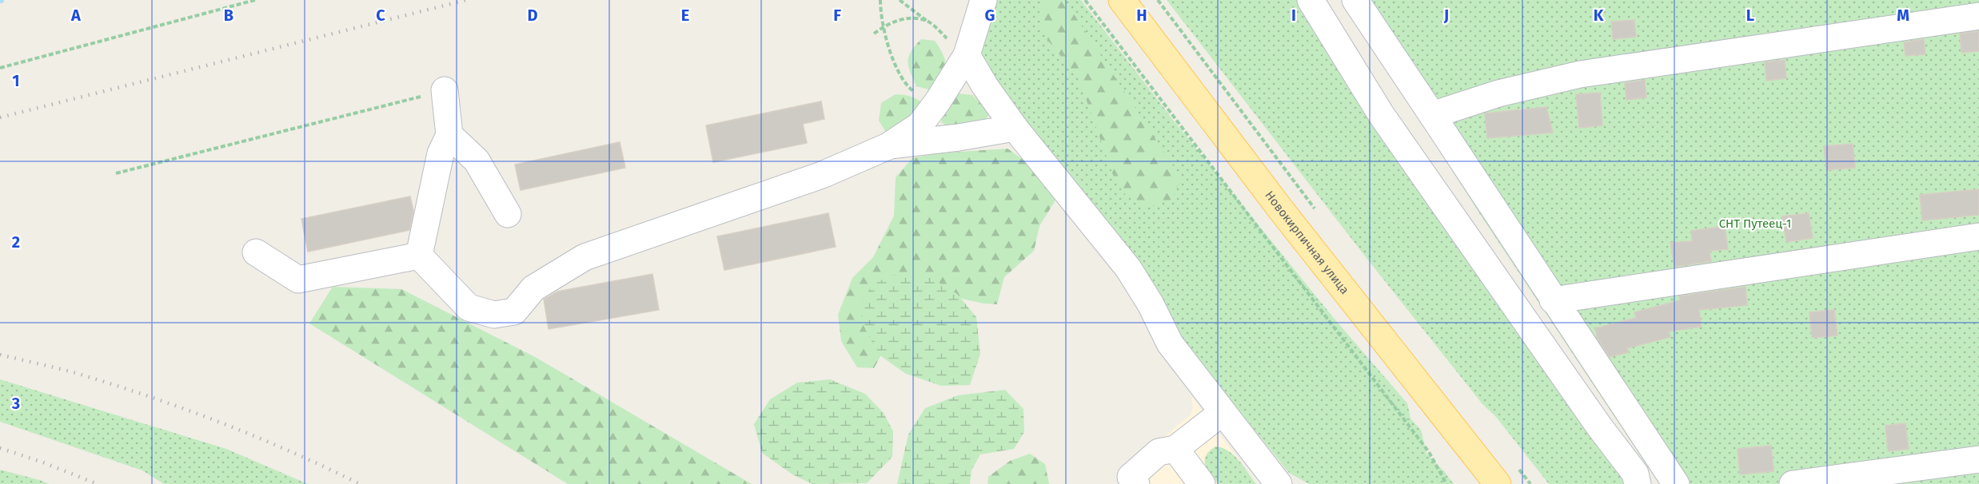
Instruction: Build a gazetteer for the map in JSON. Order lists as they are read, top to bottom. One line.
{"streets":{"main road":["Новокирпичная улица"]},"parks":["СНТ Путеец-1"],"grid":{"columns":["A","B","C","D","E","F","G","H","I","J","K","L","M"],"rows":["1","2","3"]}}
